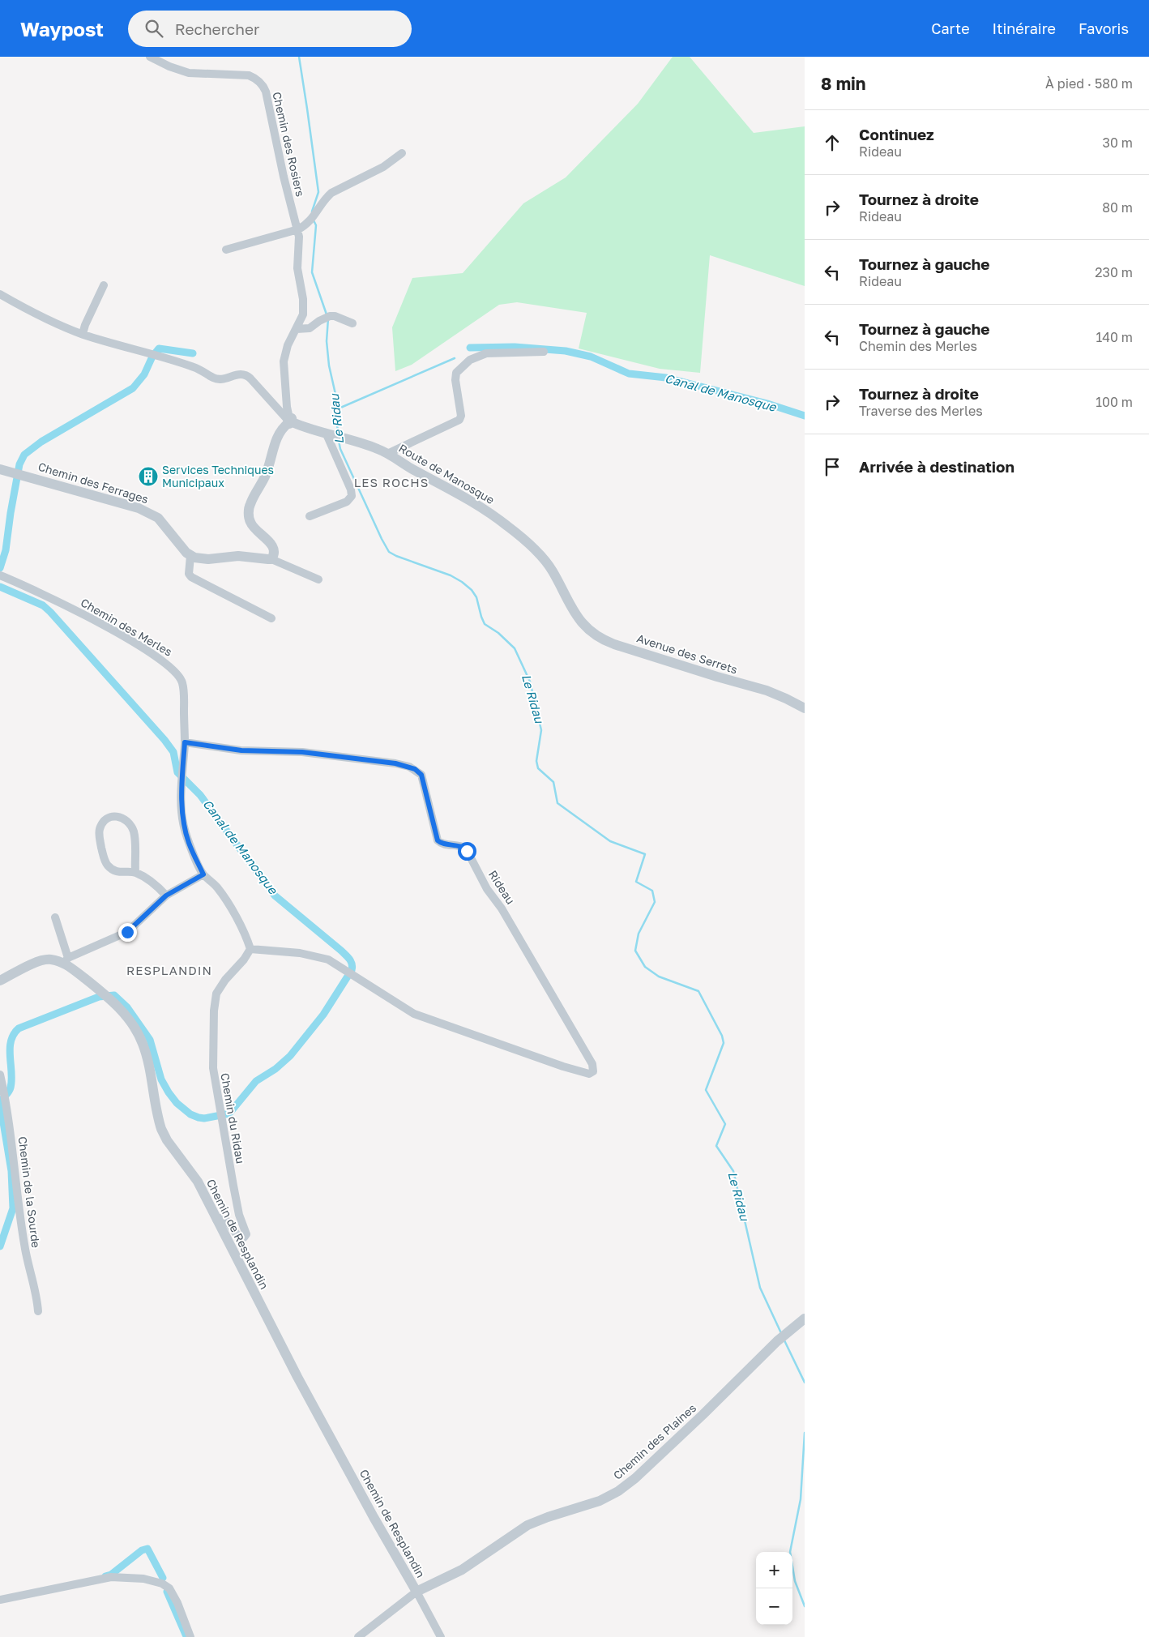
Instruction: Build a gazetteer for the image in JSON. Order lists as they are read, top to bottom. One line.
{"streets":{"street":["Chemin des Rosiers","Route de Manosque","Chemin des Ferrages","Chemin des Merles","Avenue des Serrets","Rideau","Chemin du Ridau","Chemin de la Sourde","Chemin de Resplandin","Chemin des Plaines"]},"crossings":[["Chemin des Rosiers","Route de Manosque"],["Route de Manosque","Avenue des Serrets"],["Chemin des Merles","Rideau"],["Chemin des Merles","Chemin du Ridau"],["Rideau","Chemin du Ridau"],["Chemin du Ridau","Chemin de Resplandin"],["Chemin de Resplandin","Chemin des Plaines"]],"districts":["LES ROCHS","RESPLANDIN"],"water":["Canal de Manosque","Le Ridau"],"places":{"building":["Services Techniques Municipaux"]},"page":{"header":"Waypost","search":"Rechercher","nav":["Carte","Itinéraire","Favoris"],"heading":["8 min","À pied · 580 m"],"list":[["Continuez","Rideau","30 m"],["Tournez à droite","Rideau","80 m"],["Tournez à gauche","Rideau","230 m"],["Tournez à gauche","Chemin des Merles","140 m"],["Tournez à droite","Traverse des Merles","100 m"],"Arrivée à destination"],"map_buttons":["+","−"]}}
